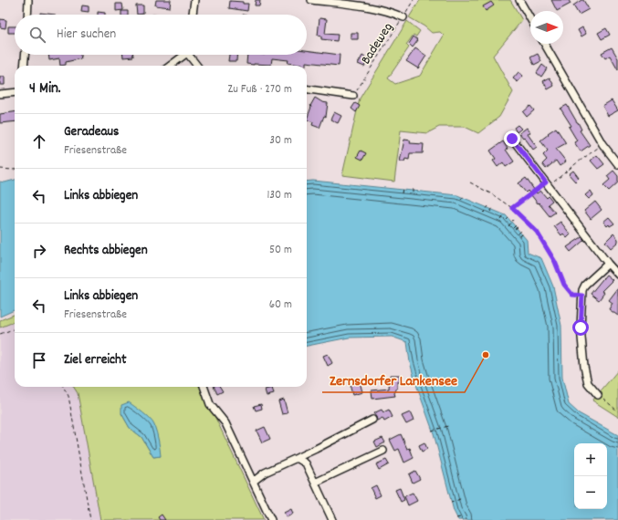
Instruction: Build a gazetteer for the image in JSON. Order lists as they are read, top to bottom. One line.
{"streets":{"path":["Badeweg"]},"places":["Zernsdorfer Lankensee"],"north":"right","page":{"search":"Hier suchen","heading":["4 Min.","Zu Fuß · 270 m"],"list":[["Geradeaus","Friesenstraße","30 m"],["Links abbiegen","130 m"],["Rechts abbiegen","50 m"],["Links abbiegen","Friesenstraße","60 m"],"Ziel erreicht"],"map_buttons":["+","−"]}}
